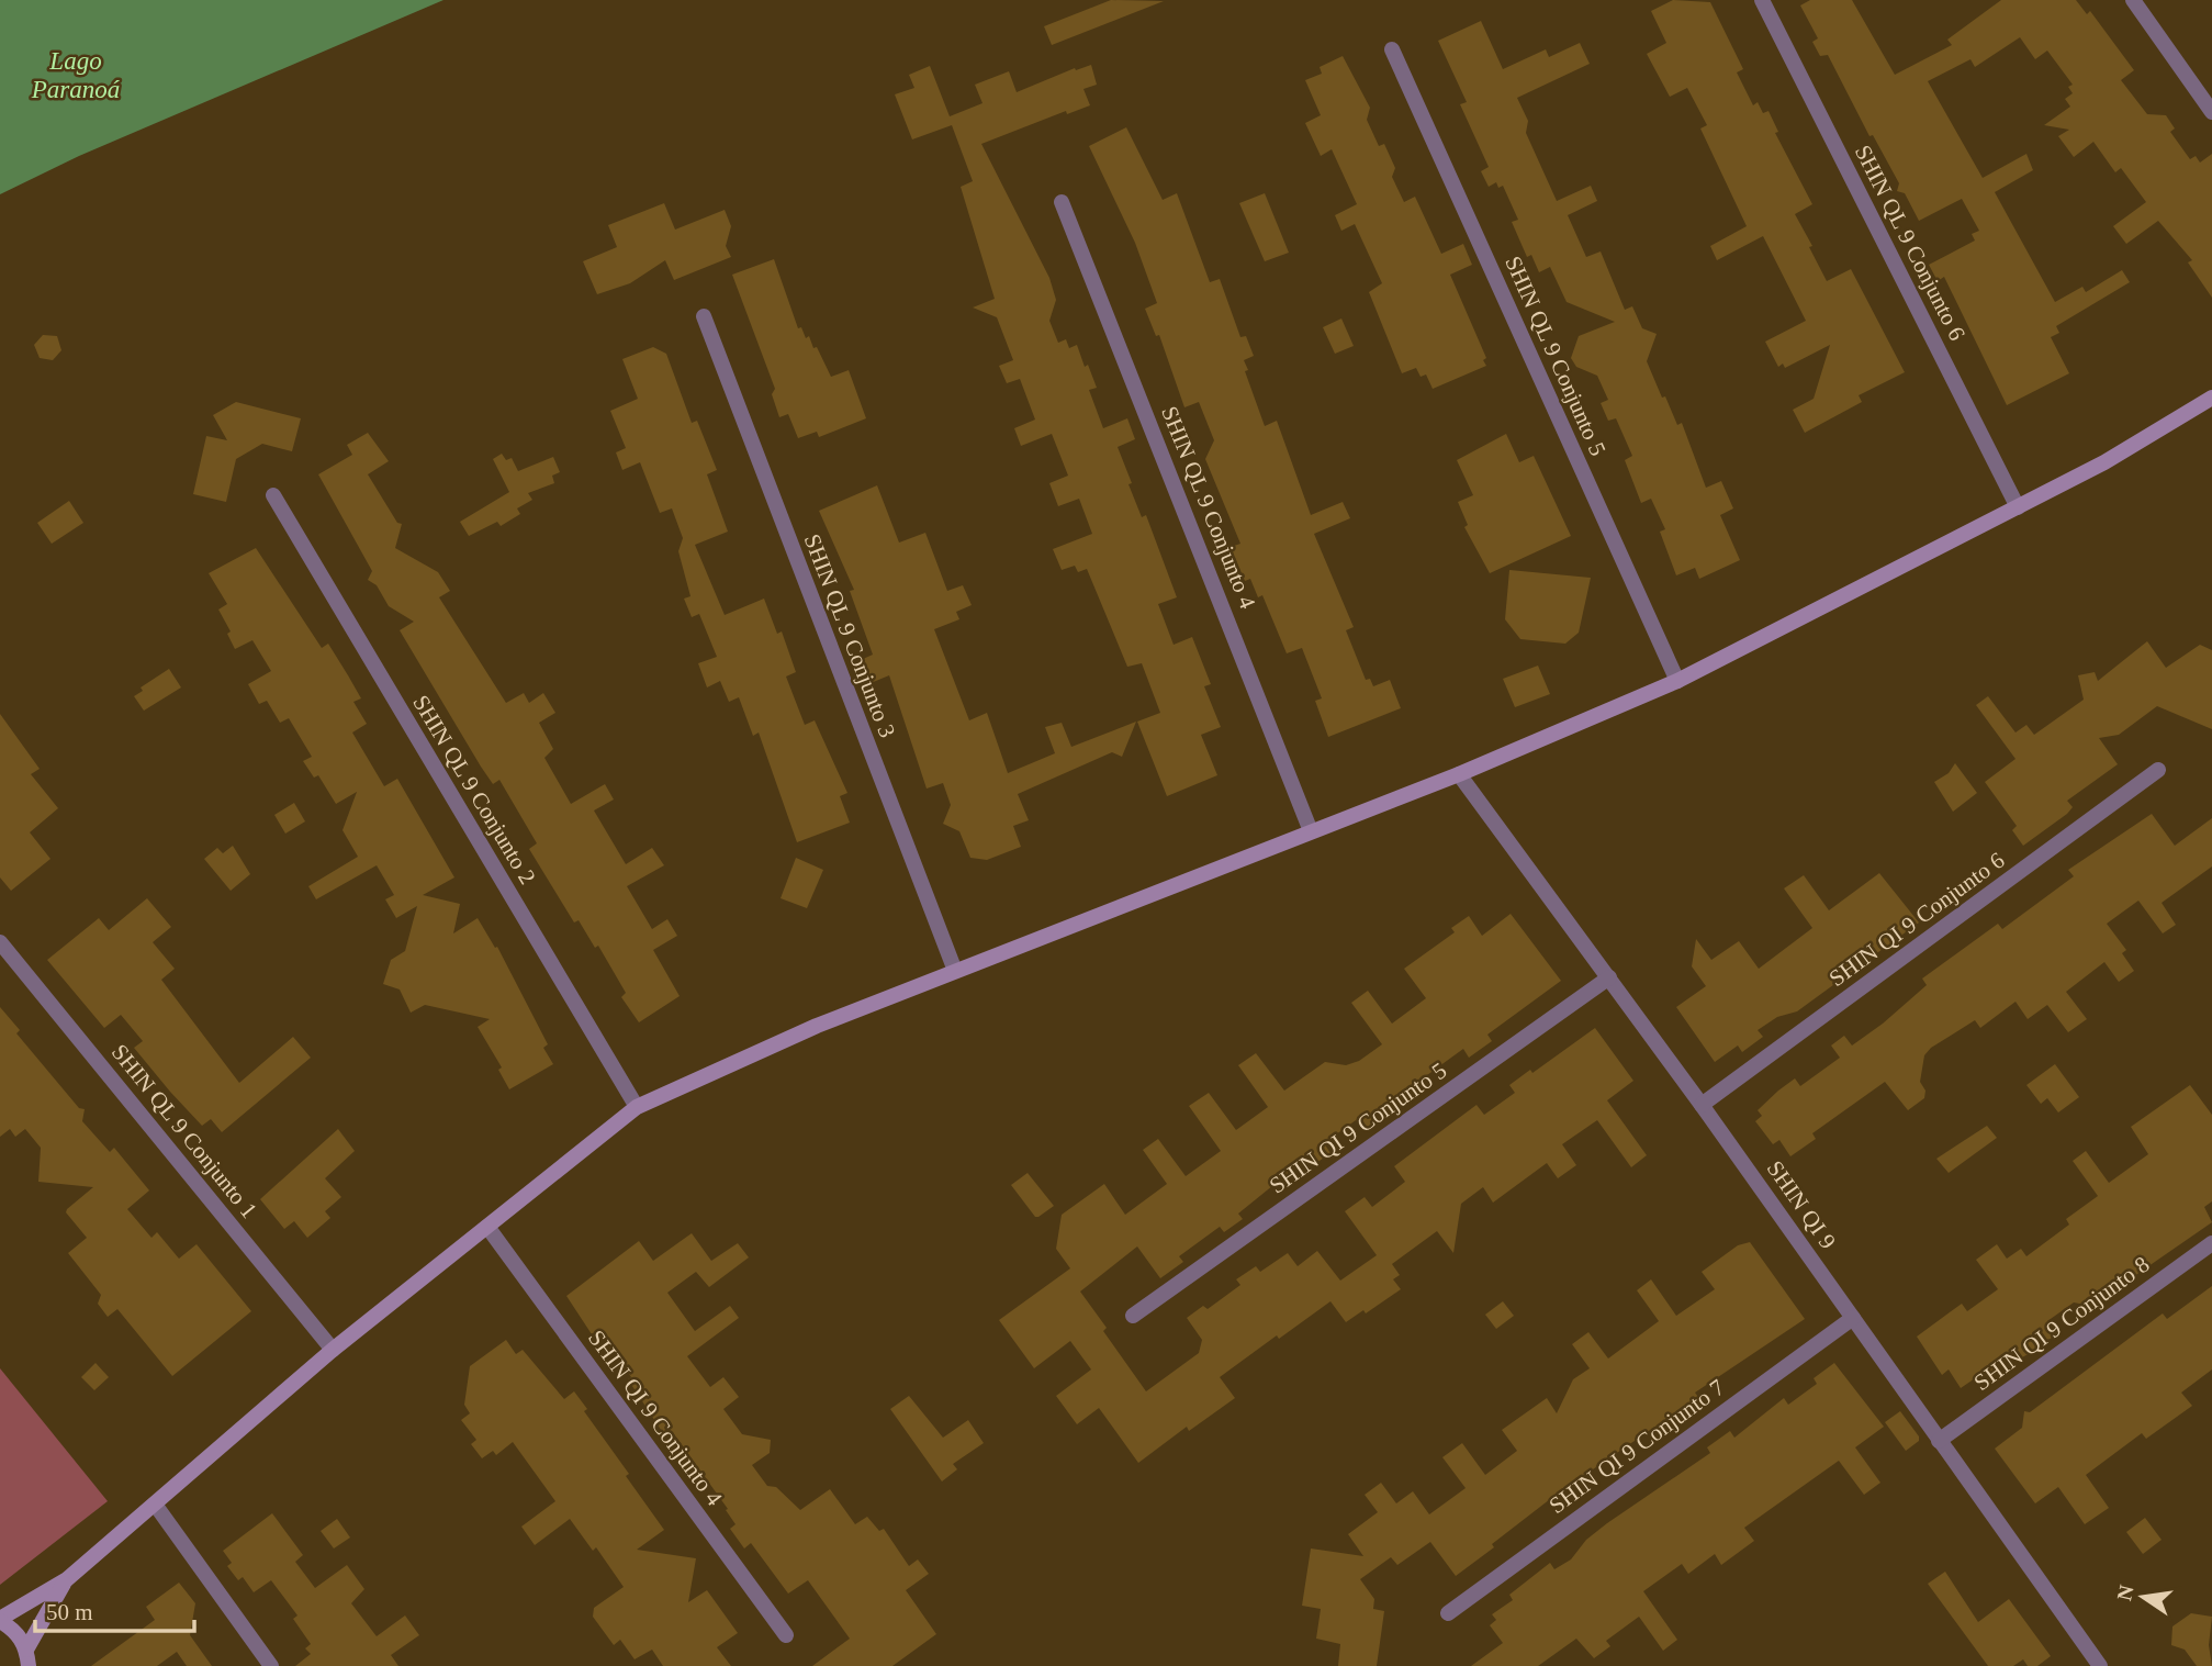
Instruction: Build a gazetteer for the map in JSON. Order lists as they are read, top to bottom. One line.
{"streets":{"street":["SHIN QL 9 Conjunto 6","SHIN QL 9 Conjunto 5","SHIN QL 9 Conjunto 4","SHIN QL 9 Conjunto 3","SHIN QL 9 Conjunto 2","SHIN QI 9 Conjunto 6","SHIN QI 9 Conjunto 5","SHIN QL 9 Conjunto 1","SHIN QI 9","SHIN QI 9 Conjunto 8","SHIN QI 9 Conjunto 4","SHIN QI 9 Conjunto 7"]},"crossings":[["SHIN QI 9 Conjunto 6","SHIN QI 9"],["SHIN QI 9 Conjunto 5","SHIN QI 9"],["SHIN QI 9","SHIN QI 9 Conjunto 8"],["SHIN QI 9","SHIN QI 9 Conjunto 7"]],"water":["Lago Paranoá"],"scale_bar":"50 m","north":"left"}
